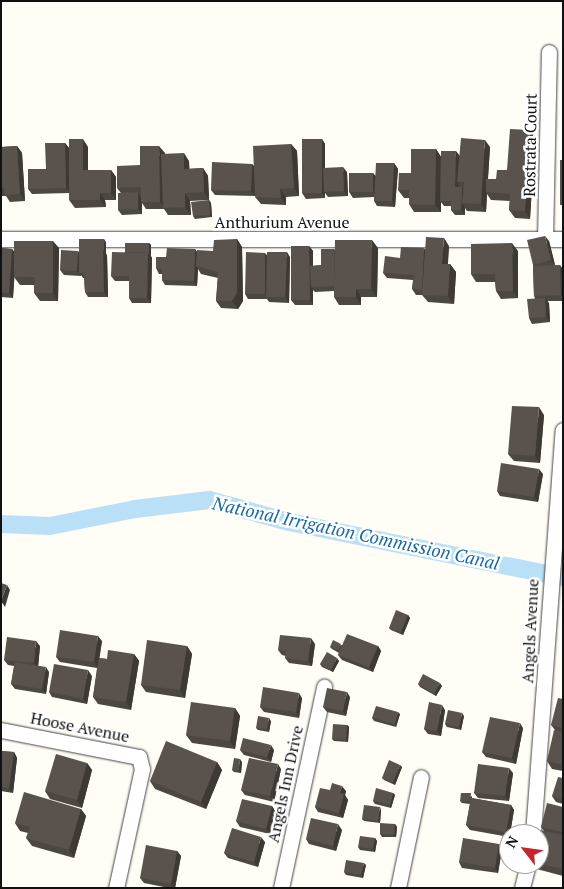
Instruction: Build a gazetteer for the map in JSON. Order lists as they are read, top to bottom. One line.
{"streets":{"street":["Rostrata Court","Anthurium Avenue","Angels Avenue","Hoose Avenue","Angels Inn Drive"]},"crossings":[["Rostrata Court","Anthurium Avenue"]],"water":["National Irrigation Commission Canal"],"north":"top left"}
